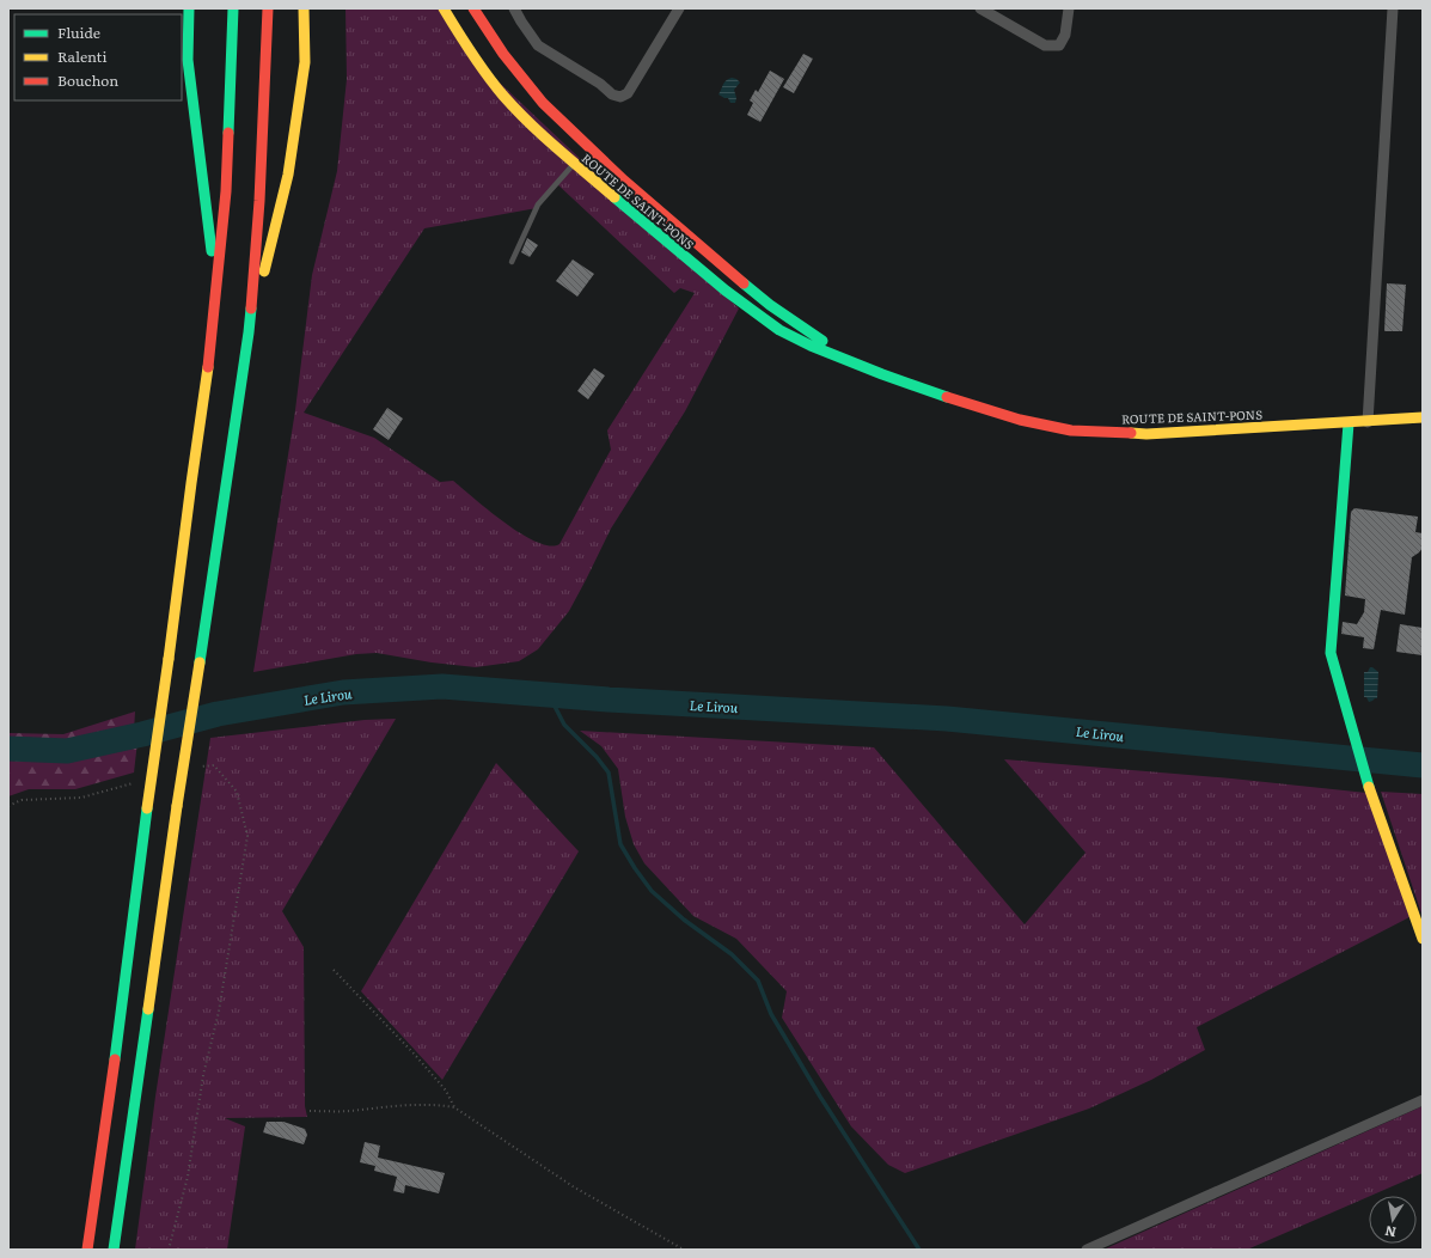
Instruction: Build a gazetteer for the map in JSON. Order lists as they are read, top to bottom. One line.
{"streets":{"main road":["ROUTE DE SAINT-PONS"]},"water":["Le Lirou"],"legend":["Fluide","Ralenti","Bouchon"],"north":"bottom"}
